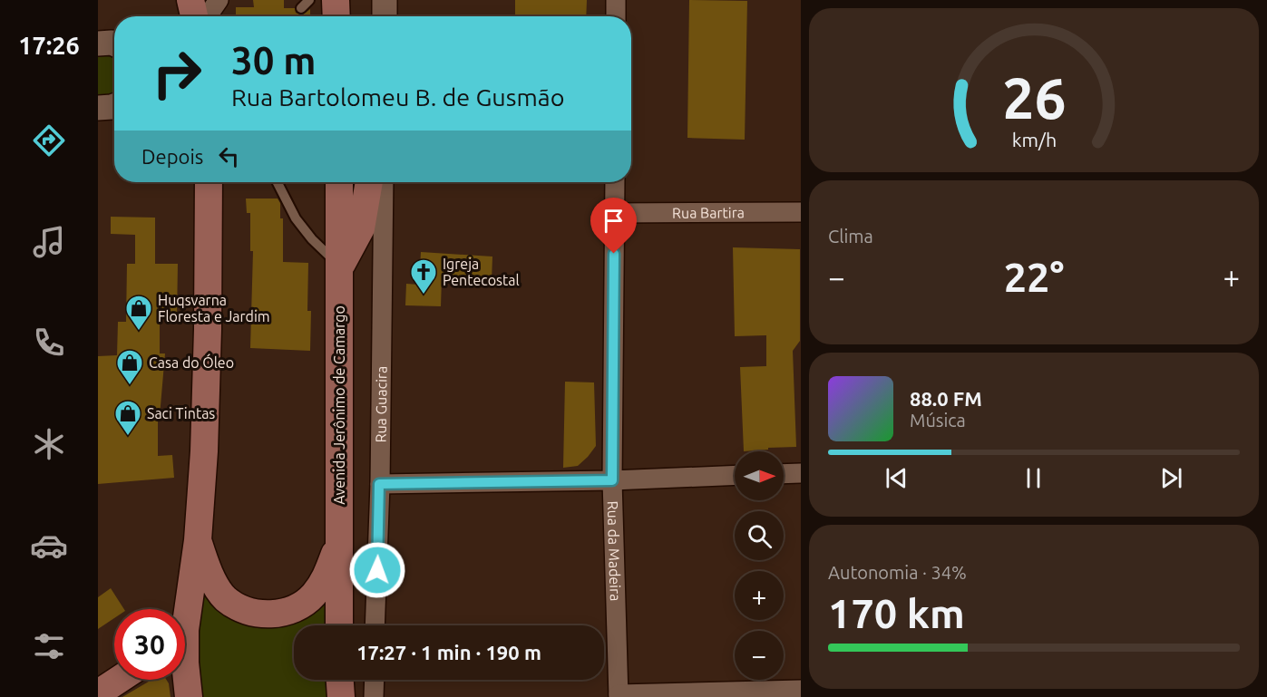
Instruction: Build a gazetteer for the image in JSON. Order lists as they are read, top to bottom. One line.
{"streets":{"main road":["Avenida Jerônimo de Camargo"],"street":["Rua Bartira","Rua Guacira","Rua da Madeira"]},"crossings":[["Rua Bartira","Rua da Madeira"]],"places":{"church":["Igreja Pentecostal"],"shop":["Huqsvarna Floresta e Jardim","Casa do Óleo","Saci Tintas"]},"north":"right","page":{"tabs":"17:26","turn":["30 m","Rua Bartolomeu B. de Gusmão"],"then":"Depois","tile":["Clima",["Autonomia · 34%","170 km"]],"heat":["−","22°","+"],"song":["88.0 FM","Música"],"map_buttons":["+","−"],"limit":"30","trip":"17:27 · 1 min · 190 m","gauge":["26","km/h"]}}
